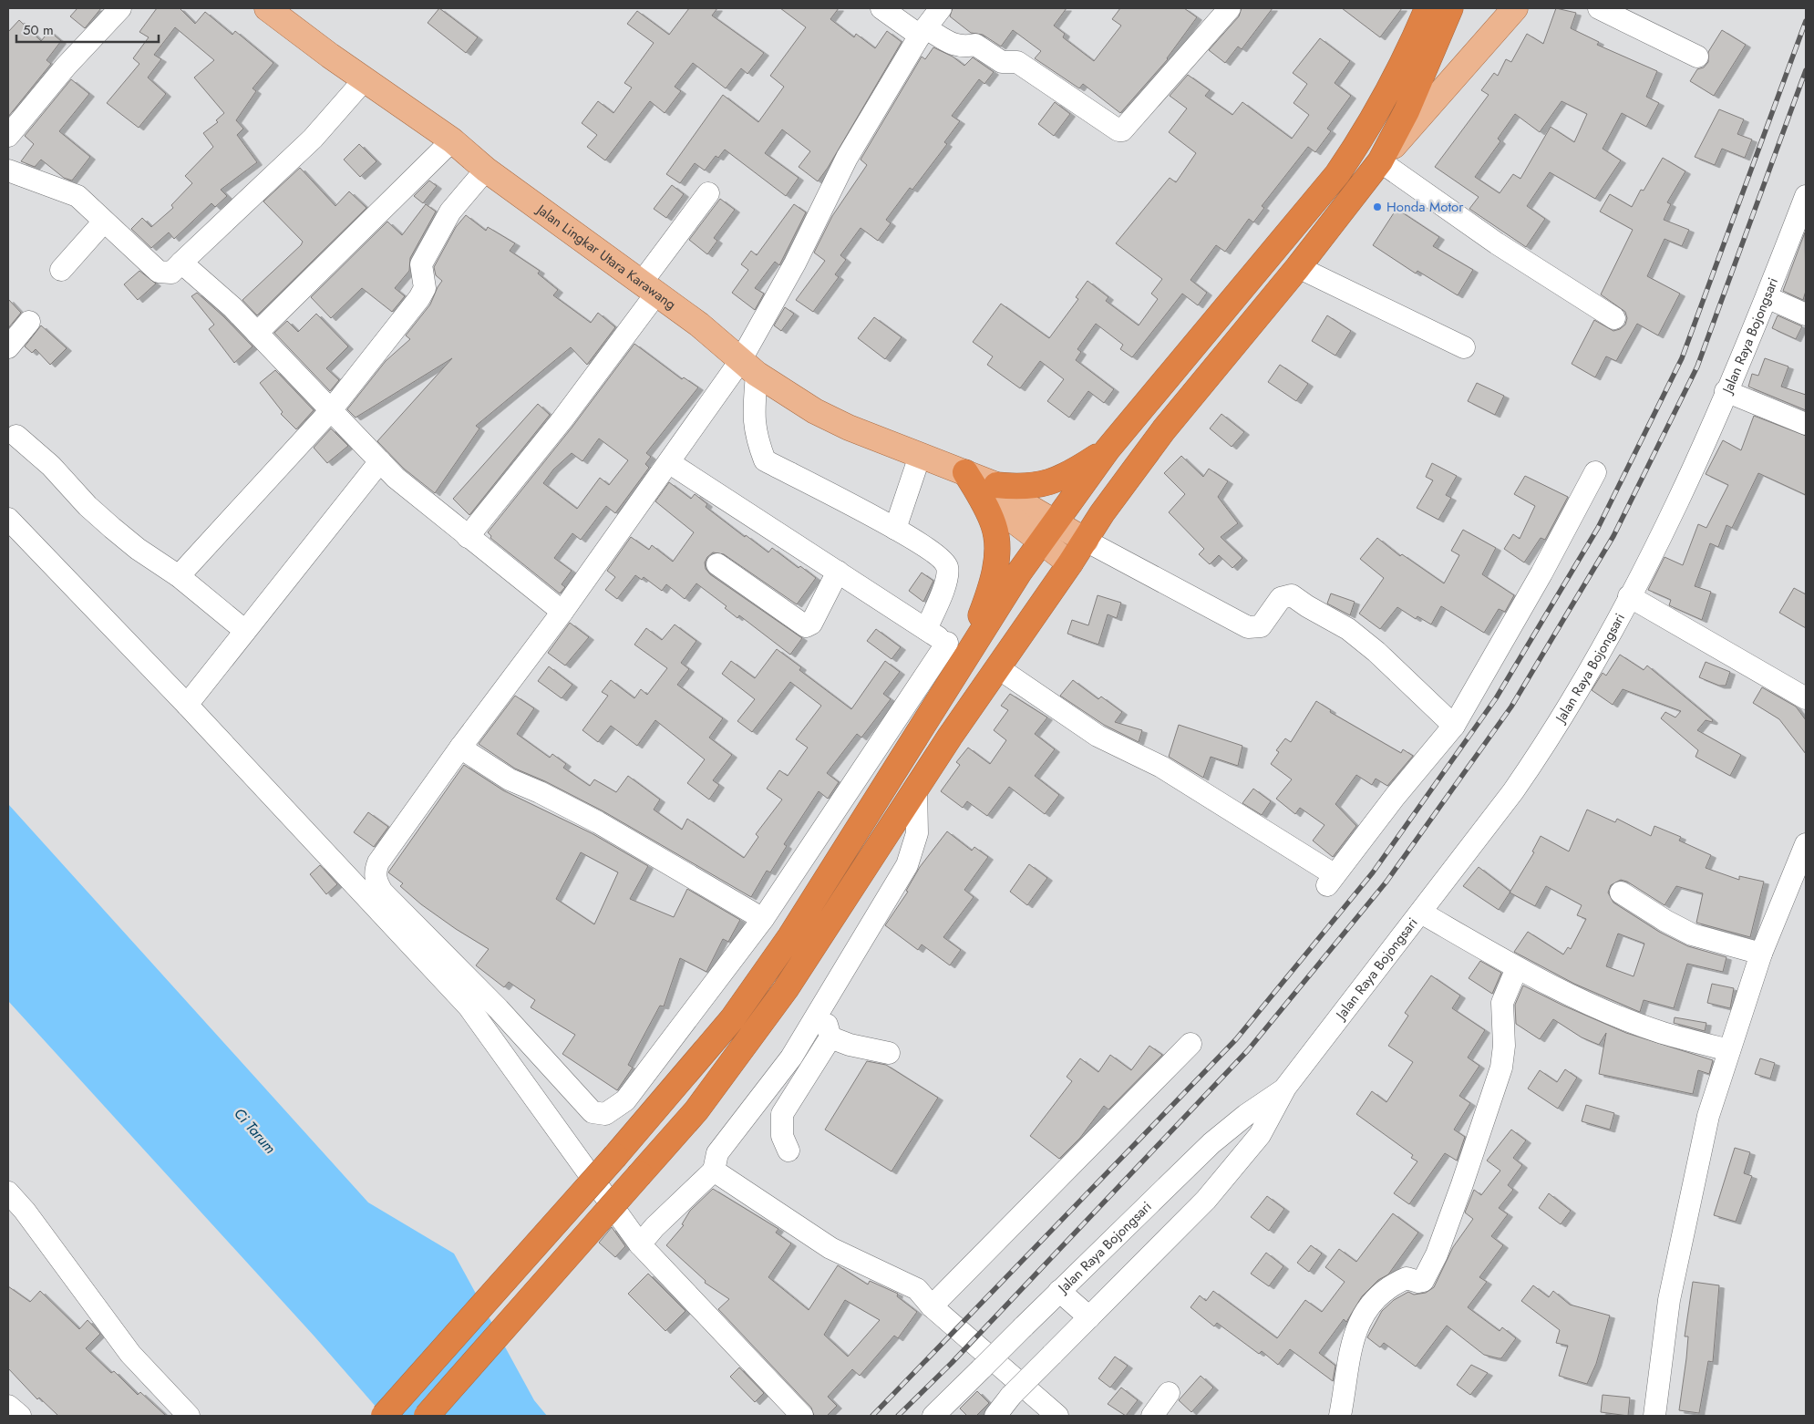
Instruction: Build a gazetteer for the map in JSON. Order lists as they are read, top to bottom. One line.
{"streets":{"main road":["Jalan Lingkar Utara Karawang"],"street":["Jalan Raya Bojongsari"]},"water":["Ci Tarum"],"places":["Honda Motor"],"scale_bar":"50 m"}
